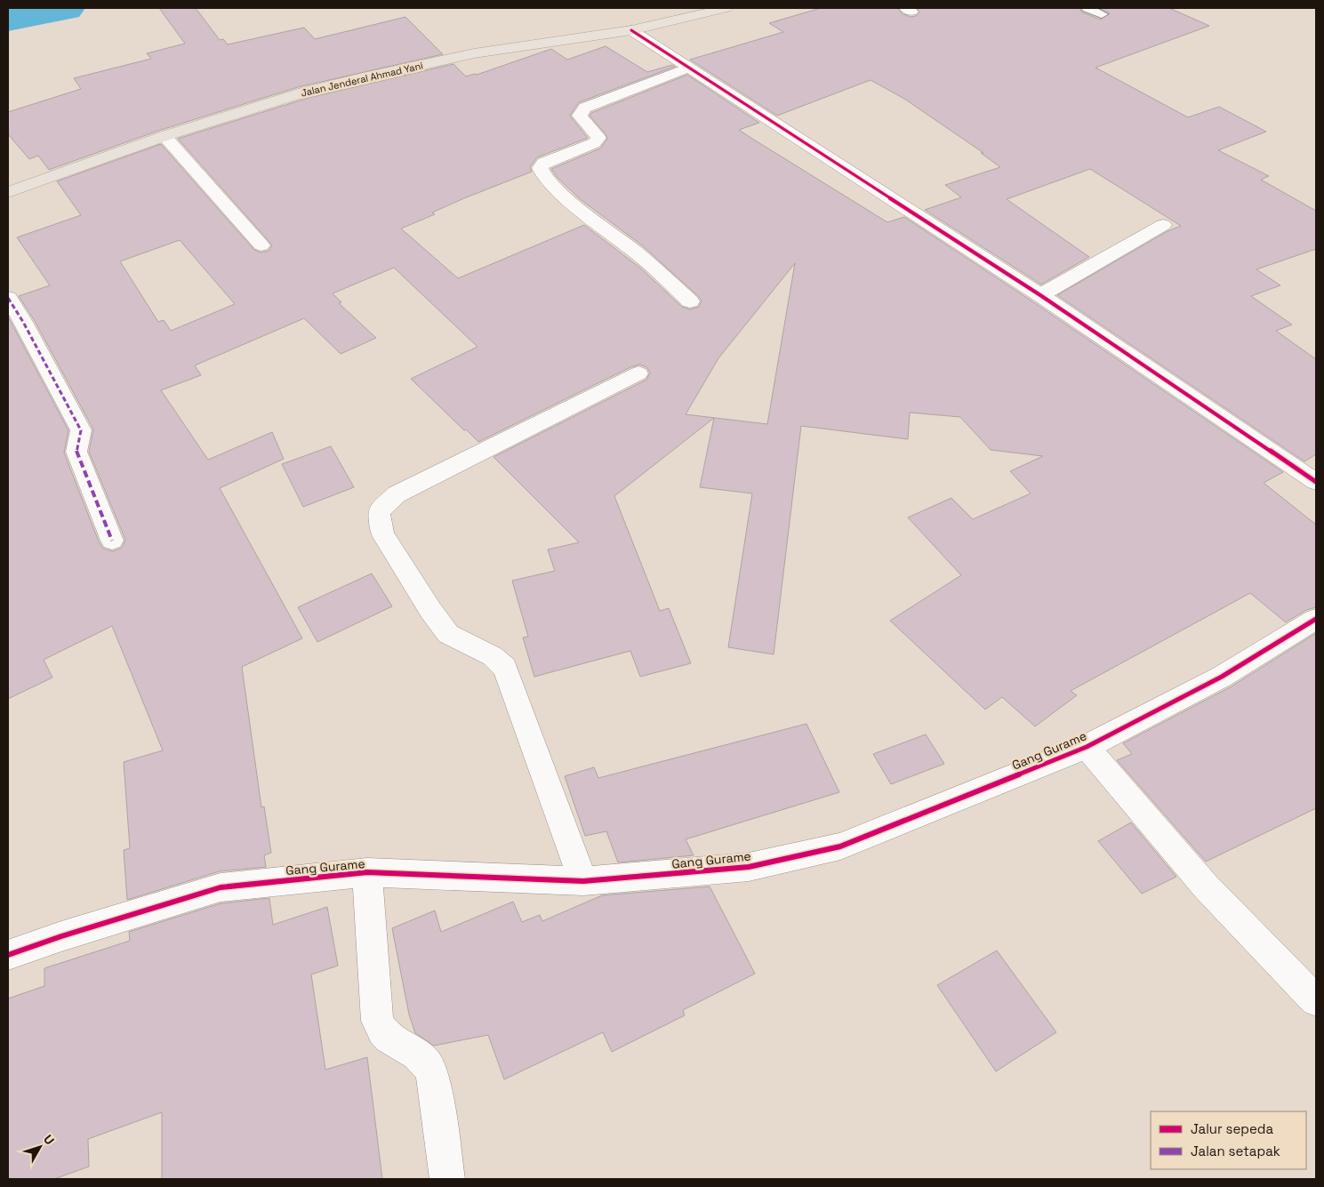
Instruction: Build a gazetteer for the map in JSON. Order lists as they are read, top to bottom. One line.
{"streets":{"highway":["Jalan Jenderal Ahmad Yani"],"street":["Gang Gurame"]},"legend":["Jalur sepeda","Jalan setapak"],"north":"top right"}
